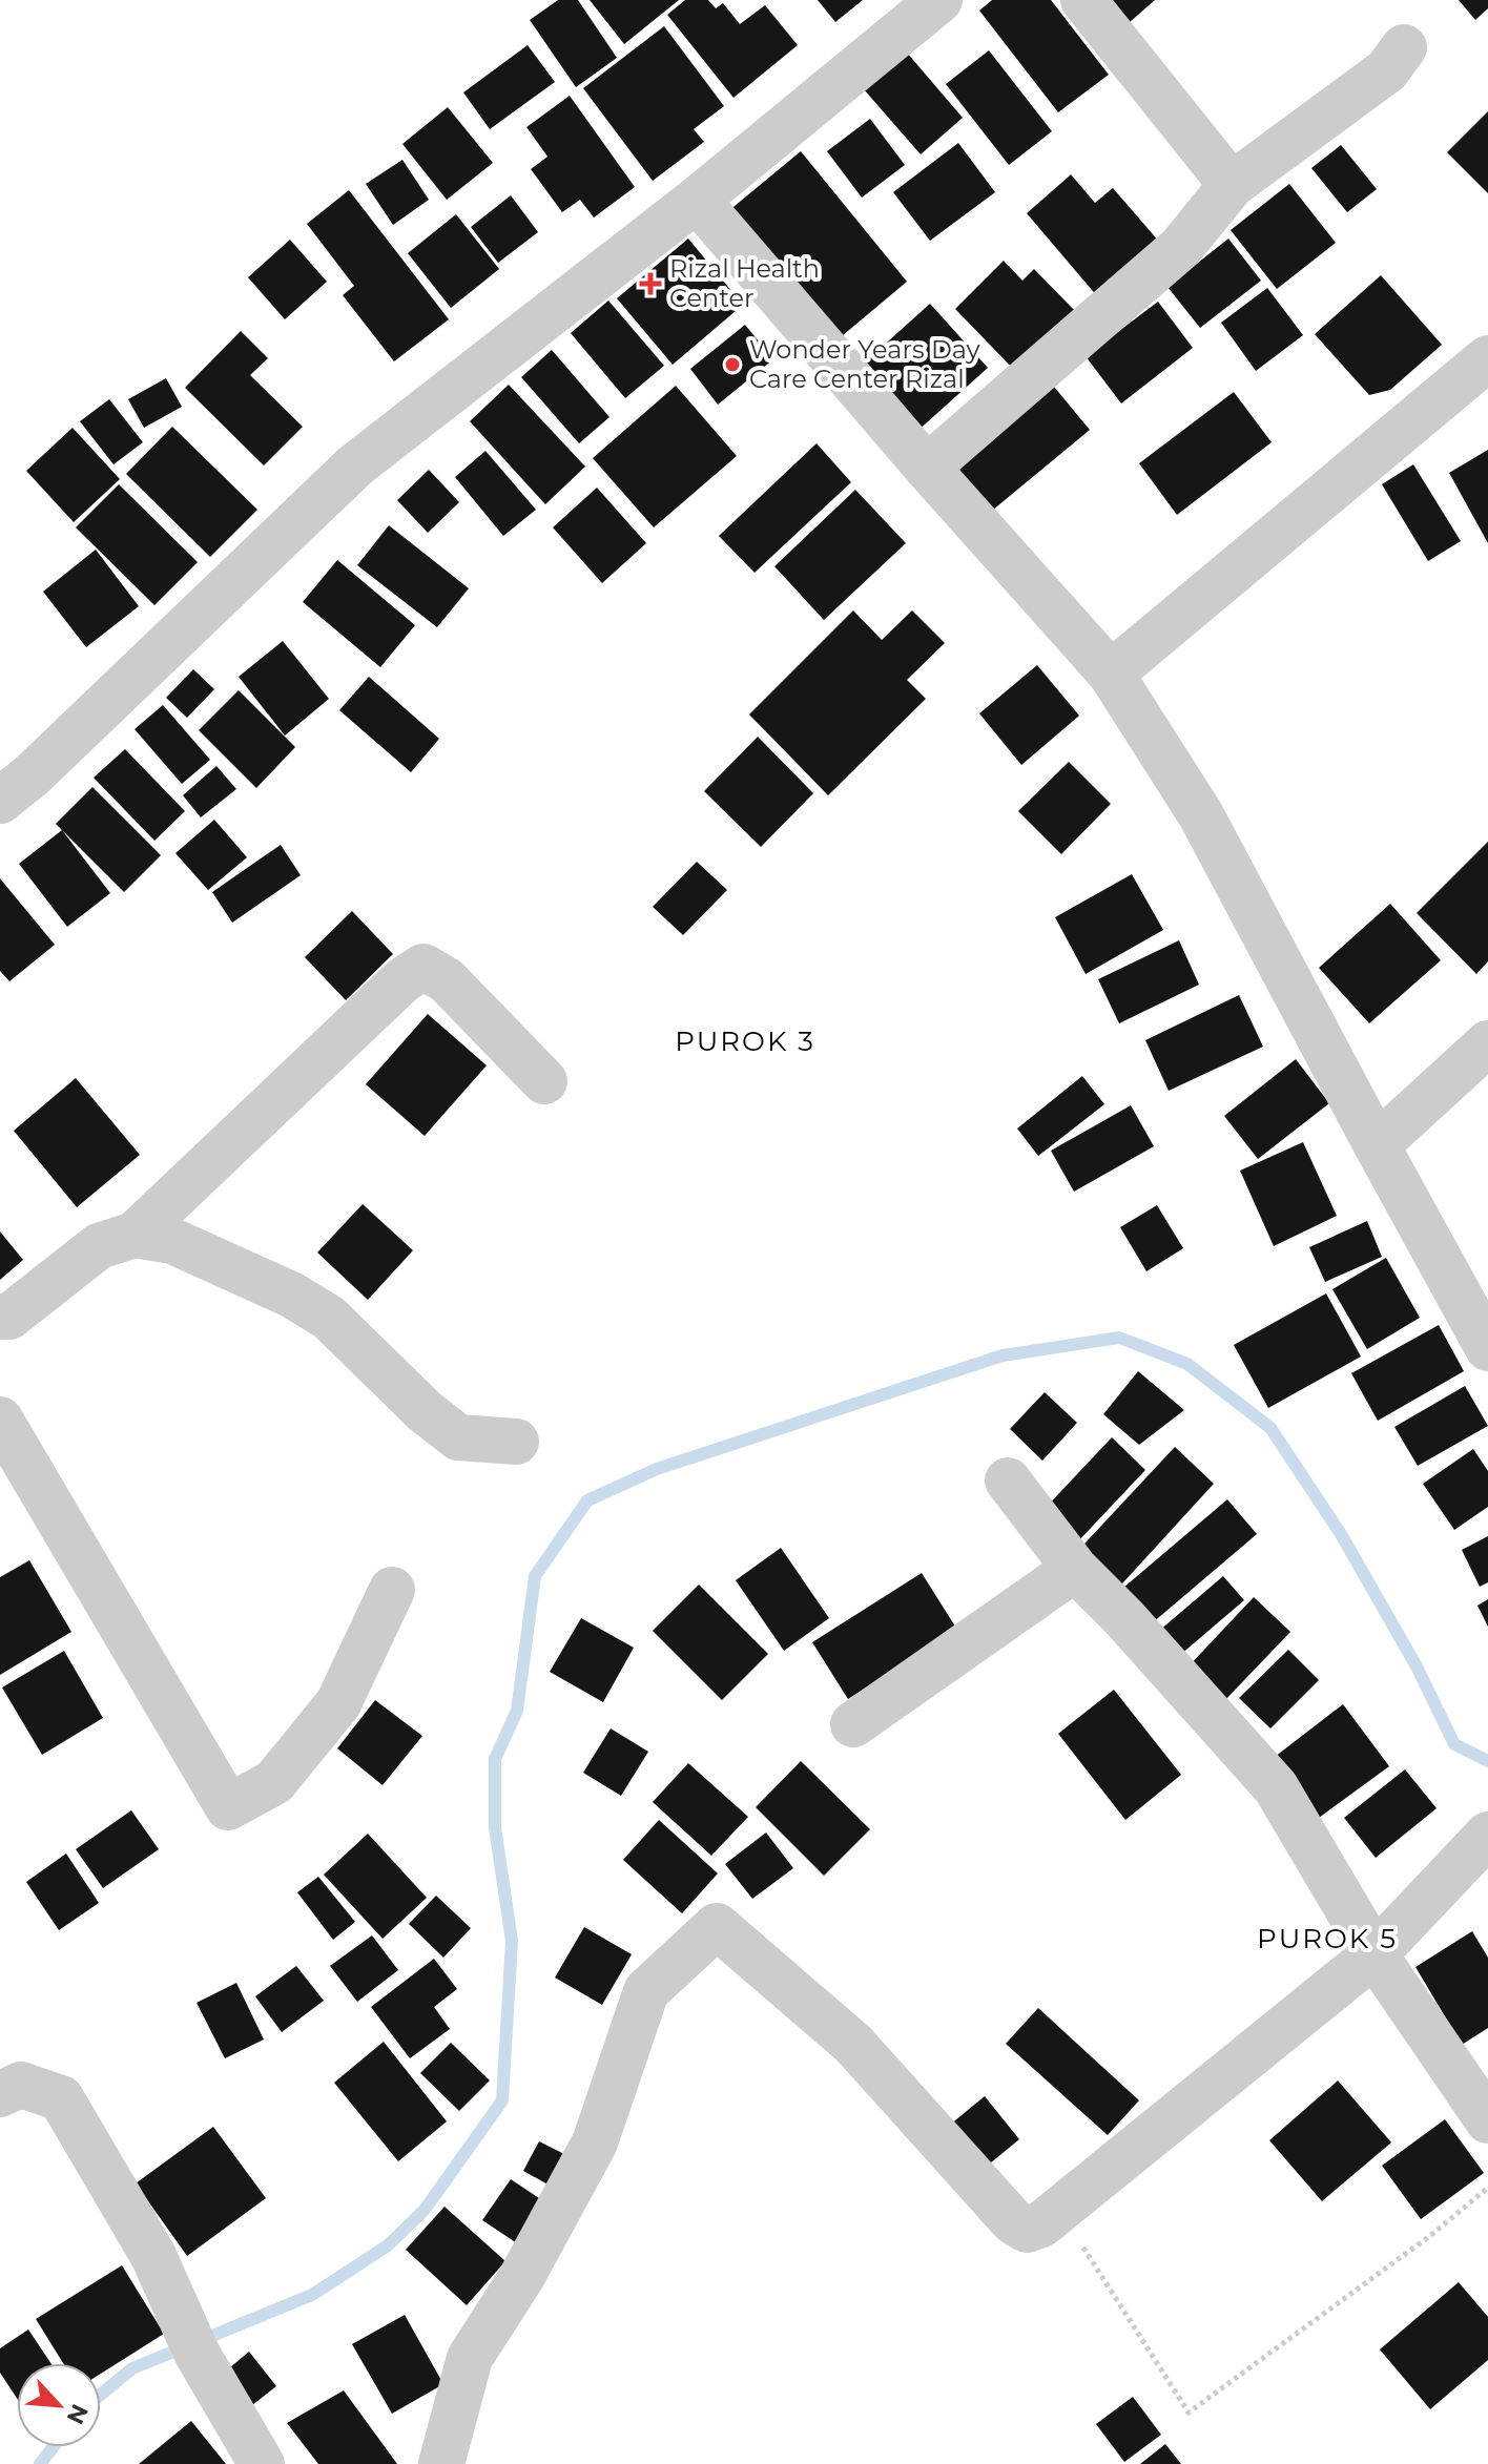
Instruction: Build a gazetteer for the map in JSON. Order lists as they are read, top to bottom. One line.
{"districts":["PUROK 3","PUROK 5"],"places":{"health":["Rizal Health Center"],"other":["Wonder Years Day Care Center Rizal"]},"north":"bottom right"}
